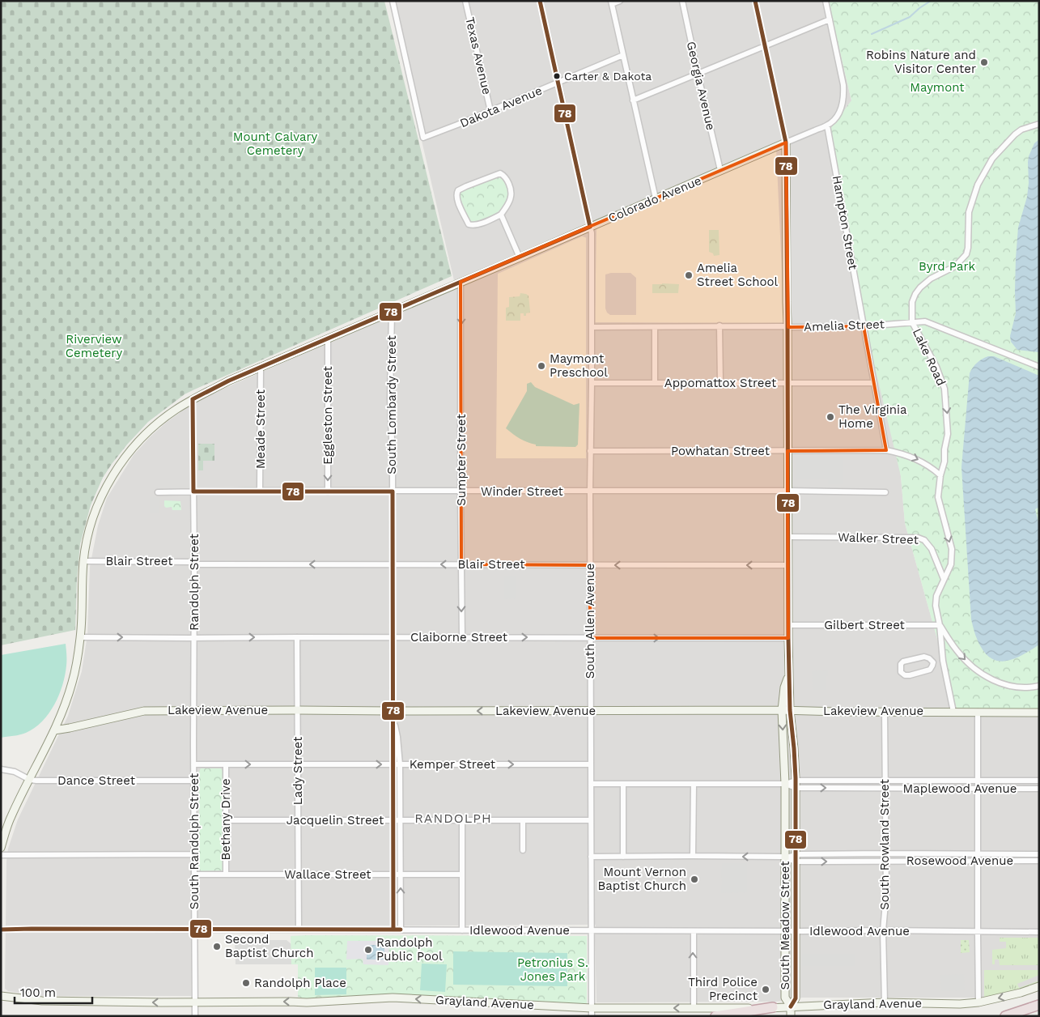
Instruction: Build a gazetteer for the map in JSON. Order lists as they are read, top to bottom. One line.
{"streets":{"street":["Texas Avenue","Georgia Avenue","Dakota Avenue","Colorado Avenue","Hampton Street","Amelia Street","Lake Road","Appomattox Street","South Lombardy Street","Eggleston Street","Meade Street","Powhatan Street","Sumpter Street","Winder Street","Walker Street","Blair Street","Randolph Street","South Allen Avenue","Gilbert Street","Claiborne Street","Lakeview Avenue","Kemper Street","Lady Street","Dance Street","Maplewood Avenue","Bethany Drive","Jacquelin Street","South Randolph Street","South Rowland Street","Rosewood Avenue","Wallace Street","South Meadow Street","Idlewood Avenue","Grayland Avenue"]},"crossings":[["Texas Avenue","Dakota Avenue"],["Georgia Avenue","Colorado Avenue"],["Dakota Avenue","South Allen Avenue"],["Colorado Avenue","Hampton Street"],["Colorado Avenue","South Lombardy Street"],["Colorado Avenue","Eggleston Street"],["Colorado Avenue","Meade Street"],["Colorado Avenue","Sumpter Street"],["Colorado Avenue","Blair Street"],["Colorado Avenue","Randolph Street"],["Colorado Avenue","South Allen Avenue"],["Colorado Avenue","Claiborne Street"],["Colorado Avenue","Lakeview Avenue"],["Colorado Avenue","Dance Street"],["Colorado Avenue","South Meadow Street"],["Hampton Street","Amelia Street"],["Hampton Street","Appomattox Street"],["Hampton Street","Powhatan Street"],["Amelia Street","Lake Road"],["Amelia Street","South Allen Avenue"],["Amelia Street","South Meadow Street"],["Lake Road","Powhatan Street"],["Lake Road","Walker Street"],["Lake Road","Gilbert Street"],["Lake Road","Lakeview Avenue"],["Appomattox Street","South Allen Avenue"],["Appomattox Street","South Meadow Street"],["South Lombardy Street","Winder Street"],["South Lombardy Street","Blair Street"],["South Lombardy Street","Claiborne Street"],["South Lombardy Street","Lakeview Avenue"],["South Lombardy Street","Kemper Street"],["South Lombardy Street","Jacquelin Street"],["South Lombardy Street","Wallace Street"],["South Lombardy Street","Idlewood Avenue"],["Eggleston Street","Winder Street"],["Meade Street","Winder Street"],["Powhatan Street","South Allen Avenue"],["Powhatan Street","South Meadow Street"],["Sumpter Street","Winder Street"],["Sumpter Street","Blair Street"],["Sumpter Street","Claiborne Street"],["Winder Street","Randolph Street"],["Winder Street","South Allen Avenue"],["Winder Street","South Meadow Street"],["Walker Street","South Meadow Street"],["Blair Street","Randolph Street"],["Blair Street","South Allen Avenue"],["Blair Street","South Meadow Street"],["Randolph Street","Claiborne Street"],["Randolph Street","Lakeview Avenue"],["Randolph Street","Kemper Street"],["Randolph Street","South Randolph Street"],["South Allen Avenue","Claiborne Street"],["South Allen Avenue","Lakeview Avenue"],["South Allen Avenue","Kemper Street"],["South Allen Avenue","Maplewood Avenue"],["South Allen Avenue","Jacquelin Street"],["South Allen Avenue","Rosewood Avenue"],["South Allen Avenue","Idlewood Avenue"],["South Allen Avenue","Grayland Avenue"],["Gilbert Street","South Meadow Street"],["Claiborne Street","Lady Street"],["Claiborne Street","South Meadow Street"],["Lakeview Avenue","Lady Street"],["Lakeview Avenue","South Rowland Street"],["Lakeview Avenue","South Meadow Street"],["Kemper Street","Lady Street"],["Kemper Street","Bethany Drive"],["Kemper Street","South Randolph Street"],["Lady Street","Jacquelin Street"],["Lady Street","Wallace Street"],["Lady Street","Idlewood Avenue"],["Dance Street","South Randolph Street"],["Maplewood Avenue","South Rowland Street"],["Maplewood Avenue","South Meadow Street"],["Bethany Drive","Jacquelin Street"],["Bethany Drive","Wallace Street"],["South Randolph Street","Wallace Street"],["South Randolph Street","Idlewood Avenue"],["South Randolph Street","Grayland Avenue"],["South Rowland Street","Rosewood Avenue"],["South Rowland Street","Idlewood Avenue"],["South Rowland Street","Grayland Avenue"],["Rosewood Avenue","South Meadow Street"],["South Meadow Street","Idlewood Avenue"],["South Meadow Street","Grayland Avenue"]],"one_way":["Lake Road","Eggleston Street","Sumpter Street","Blair Street","Claiborne Street","Kemper Street","Grayland Avenue"],"districts":["RANDOLPH"],"parks":["Maymont","Mount Calvary Cemetery","Byrd Park","Riverview Cemetery","Petronius S. Jones Park"],"places":["Robins Nature and Visitor Center","Carter & Dakota","Amelia Street School","Maymont Preschool","The Virginia Home","Mount Vernon Baptist Church","Second Baptist Church","Randolph Public Pool","Randolph Place","Third Police Precinct"],"lines":["transit line 78"],"scale_bar":"100 m"}
